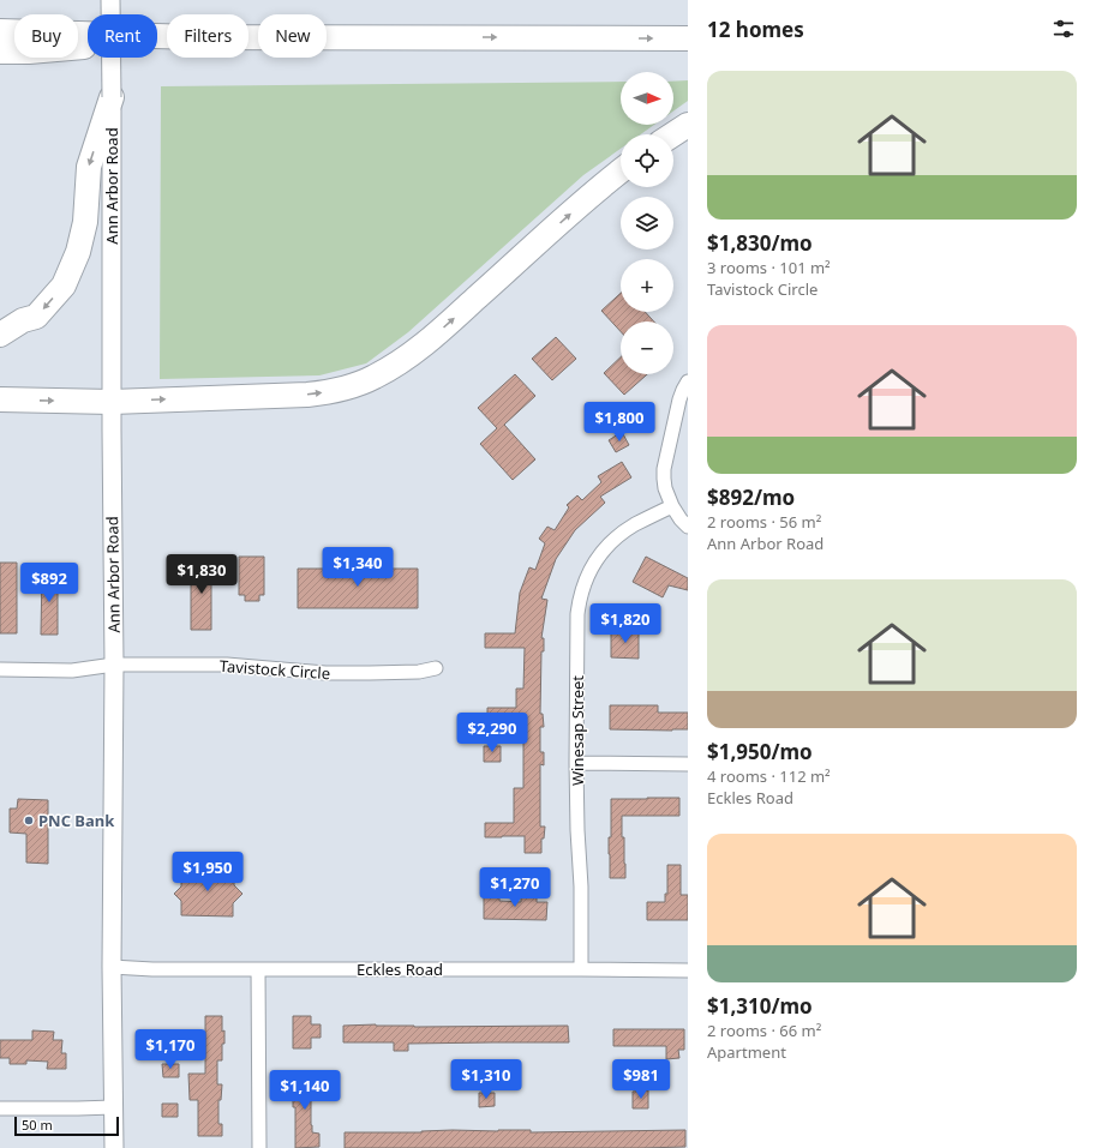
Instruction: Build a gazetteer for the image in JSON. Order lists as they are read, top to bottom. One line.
{"streets":{"main road":["Ann Arbor Road"],"street":["Tavistock Circle","Winesap Street","Eckles Road"]},"crossings":[["Ann Arbor Road","Tavistock Circle"],["Ann Arbor Road","Eckles Road"],["Winesap Street","Eckles Road"]],"places":["PNC Bank"],"scale_bar":"50 m","north":"right","page":{"heading":"12 homes","chip":["Buy","Rent","Filters","New"],"list":[{"name":"$1,830/mo","note":"3 rooms · 101 m² · Tavistock Circle"},{"name":"$892/mo","note":"2 rooms · 56 m² · Ann Arbor Road"},{"name":"$1,950/mo","note":"4 rooms · 112 m² · Eckles Road"},{"name":"$1,310/mo","note":"2 rooms · 66 m² · Apartment"}],"map_buttons":["+","−"],"price":["$1,800","$1,340","$1,830","$892","$1,820","$2,290","$1,950","$1,270","$1,170","$1,310","$981","$1,140"],"scale":"50 m"}}
